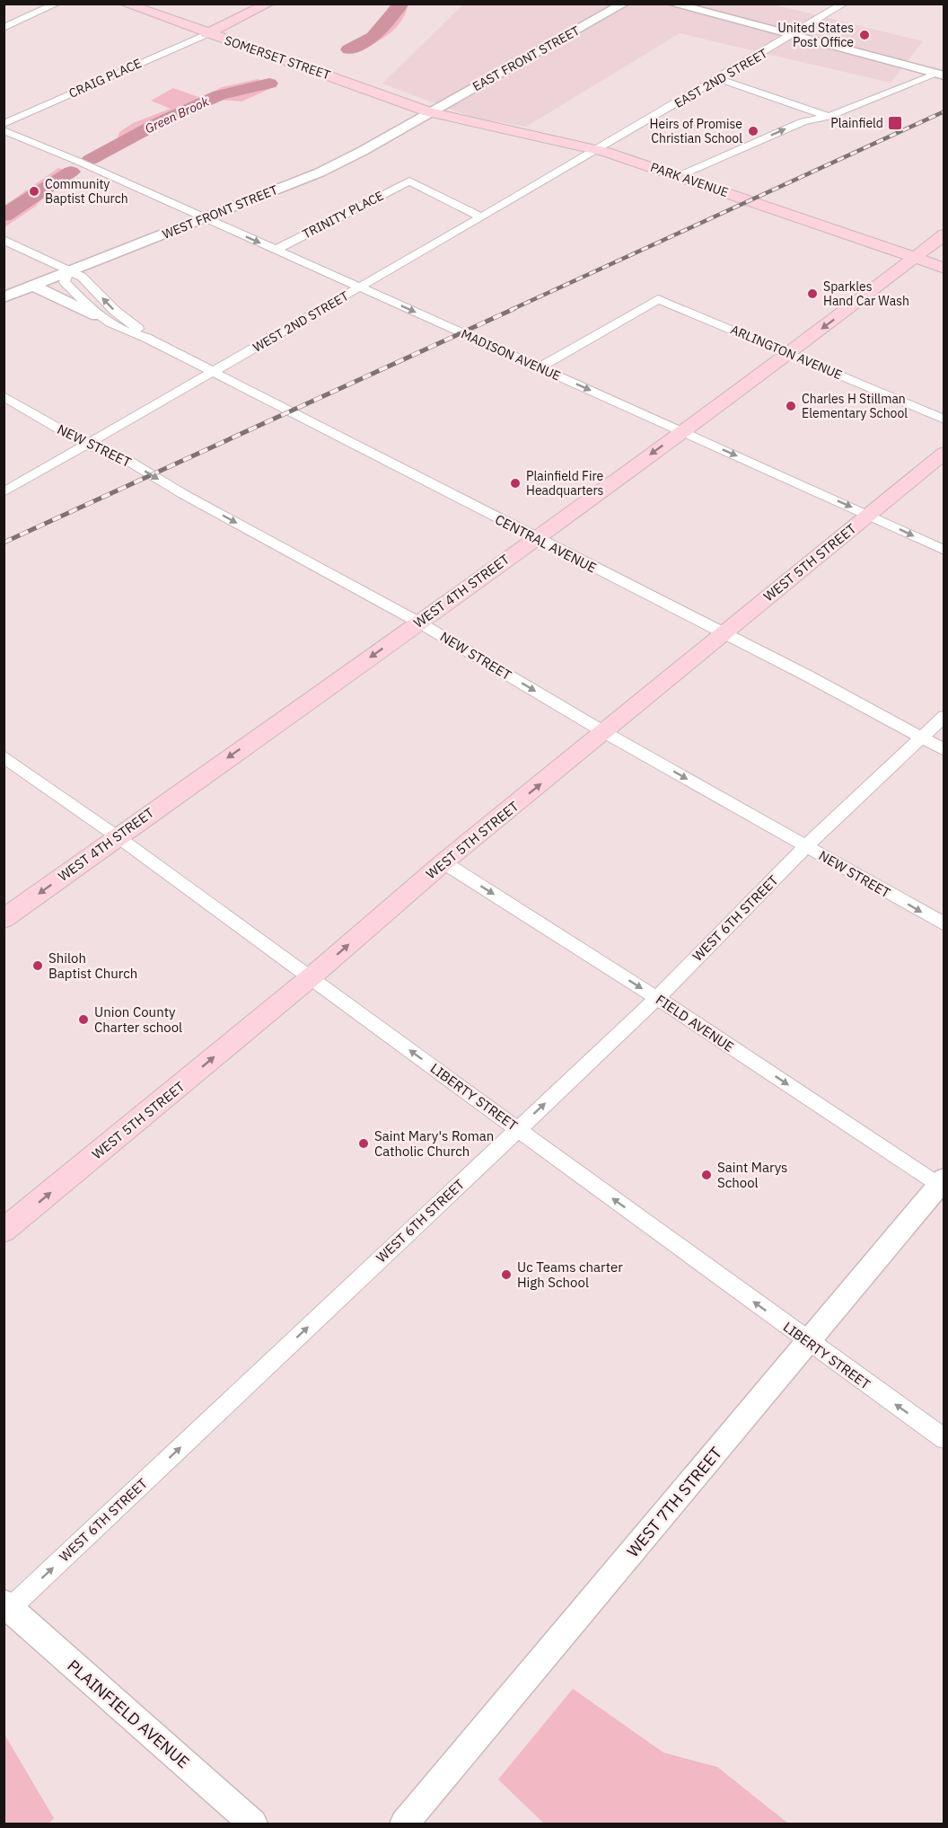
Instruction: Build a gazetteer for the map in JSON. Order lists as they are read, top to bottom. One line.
{"streets":{"main road":["SOMERSET STREET","PARK AVENUE","WEST 5TH STREET","WEST 4TH STREET"],"street":["EAST FRONT STREET","CRAIG PLACE","EAST 2ND STREET","WEST FRONT STREET","TRINITY PLACE","WEST 2ND STREET","ARLINGTON AVENUE","MADISON AVENUE","NEW STREET","CENTRAL AVENUE","WEST 6TH STREET","FIELD AVENUE","LIBERTY STREET","WEST 7TH STREET","PLAINFIELD AVENUE"]},"crossings":[["SOMERSET STREET","EAST FRONT STREET"],["SOMERSET STREET","CRAIG PLACE"],["SOMERSET STREET","PARK AVENUE"],["SOMERSET STREET","WEST FRONT STREET"],["EAST FRONT STREET","PARK AVENUE"],["EAST FRONT STREET","WEST FRONT STREET"],["EAST 2ND STREET","PARK AVENUE"],["EAST 2ND STREET","WEST 2ND STREET"],["PARK AVENUE","WEST FRONT STREET"],["PARK AVENUE","WEST 2ND STREET"],["PARK AVENUE","WEST 4TH STREET"],["WEST FRONT STREET","MADISON AVENUE"],["WEST FRONT STREET","CENTRAL AVENUE"],["TRINITY PLACE","WEST 2ND STREET"],["TRINITY PLACE","MADISON AVENUE"],["WEST 2ND STREET","MADISON AVENUE"],["WEST 2ND STREET","NEW STREET"],["WEST 2ND STREET","CENTRAL AVENUE"],["ARLINGTON AVENUE","MADISON AVENUE"],["ARLINGTON AVENUE","WEST 4TH STREET"],["MADISON AVENUE","WEST 5TH STREET"],["MADISON AVENUE","WEST 4TH STREET"],["NEW STREET","WEST 5TH STREET"],["NEW STREET","WEST 4TH STREET"],["NEW STREET","WEST 6TH STREET"],["CENTRAL AVENUE","WEST 5TH STREET"],["CENTRAL AVENUE","WEST 4TH STREET"],["CENTRAL AVENUE","WEST 6TH STREET"],["WEST 5TH STREET","FIELD AVENUE"],["WEST 5TH STREET","LIBERTY STREET"],["WEST 4TH STREET","LIBERTY STREET"],["WEST 6TH STREET","FIELD AVENUE"],["WEST 6TH STREET","LIBERTY STREET"],["WEST 6TH STREET","PLAINFIELD AVENUE"],["FIELD AVENUE","WEST 7TH STREET"],["LIBERTY STREET","WEST 7TH STREET"]],"one_way":["MADISON AVENUE","NEW STREET","WEST 5TH STREET","WEST 4TH STREET","WEST 6TH STREET","FIELD AVENUE","LIBERTY STREET"],"water":["Green Brook"],"places":{"other":["United States Post Office","Heirs of Promise Christian School","Community Baptist Church","Sparkles Hand Car Wash","Charles H Stillman Elementary School","Plainfield Fire Headquarters","Shiloh Baptist Church","Union County Charter school","Saint Mary's Roman Catholic Church","Saint Marys School","Uc Teams charter High School"],"transit":["Plainfield"]}}
